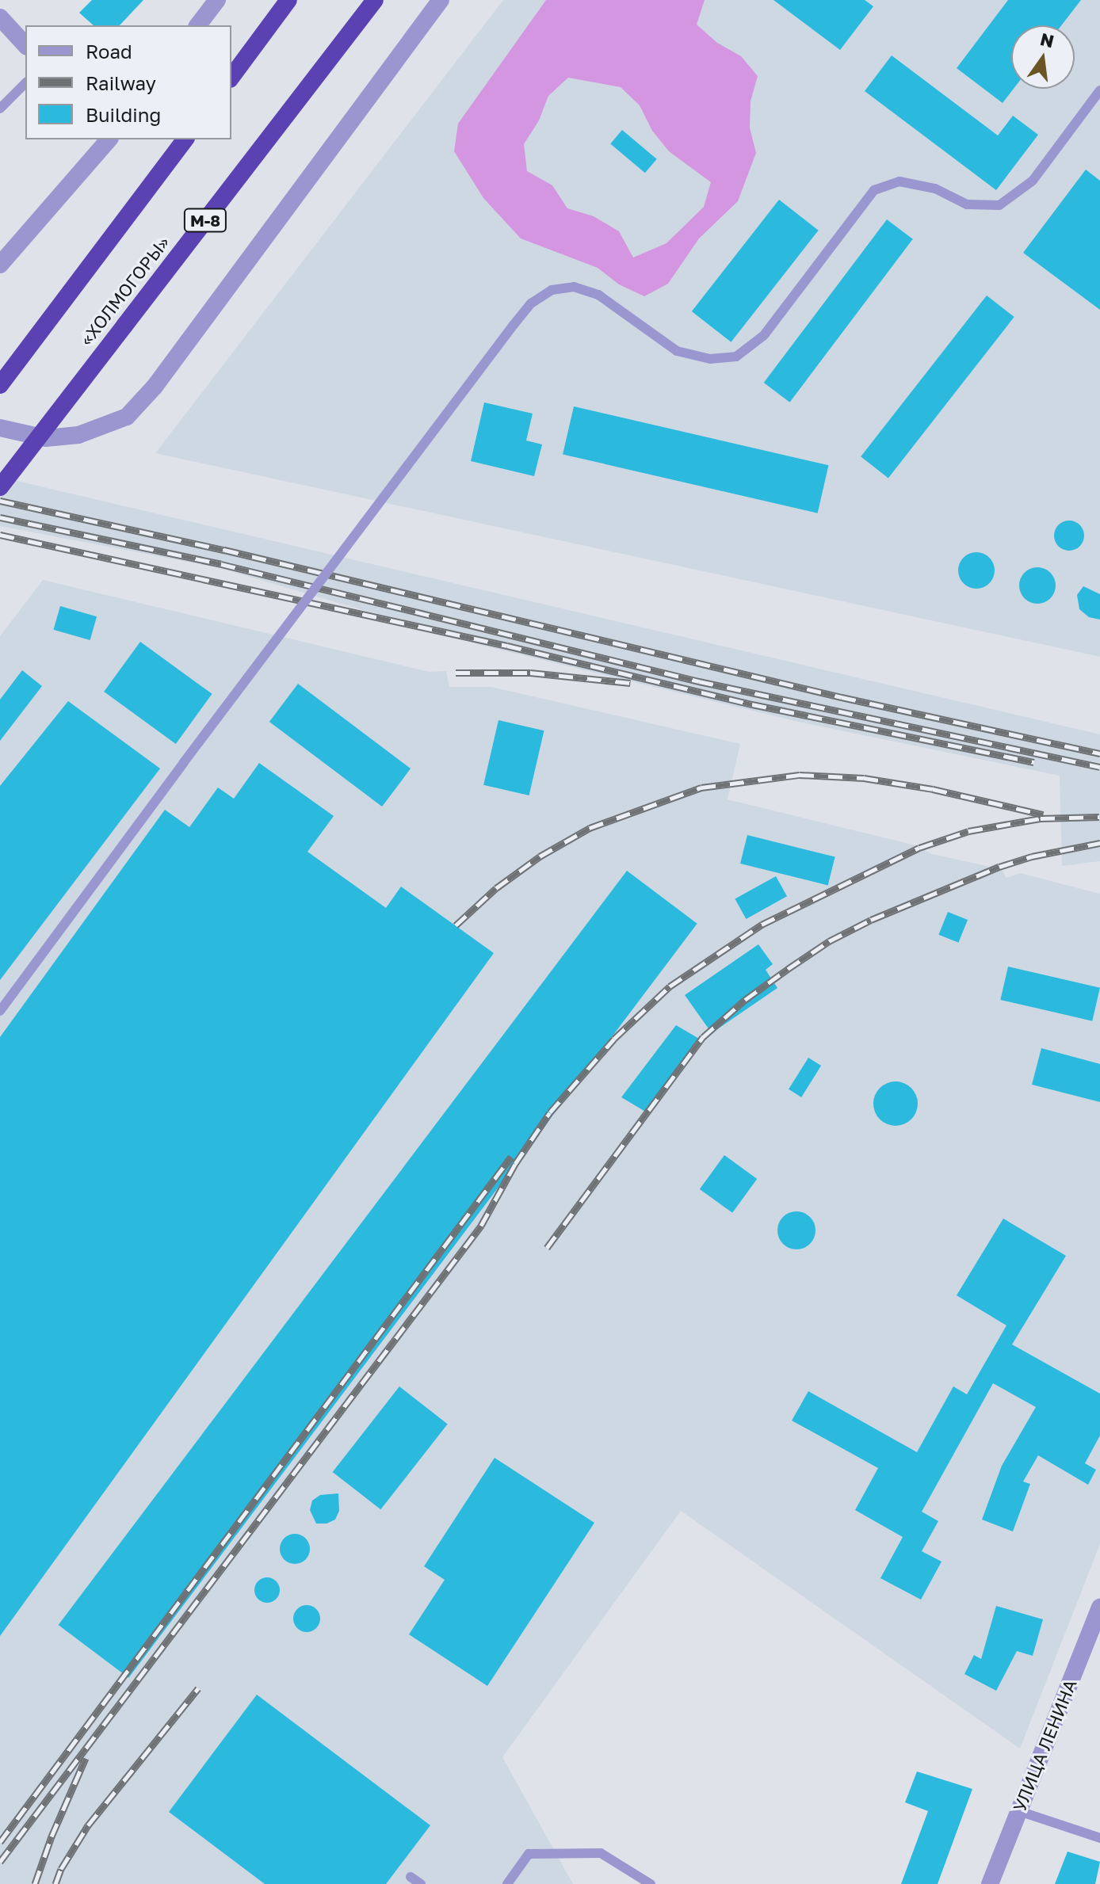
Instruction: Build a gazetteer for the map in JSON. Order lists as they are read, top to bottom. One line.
{"streets":{"highway":["М-8","«ХОЛМОГОРЫ»"],"street":["УЛИЦА ЛЕНИНА"]},"legend":["Road","Railway","Building"],"north":"top"}
